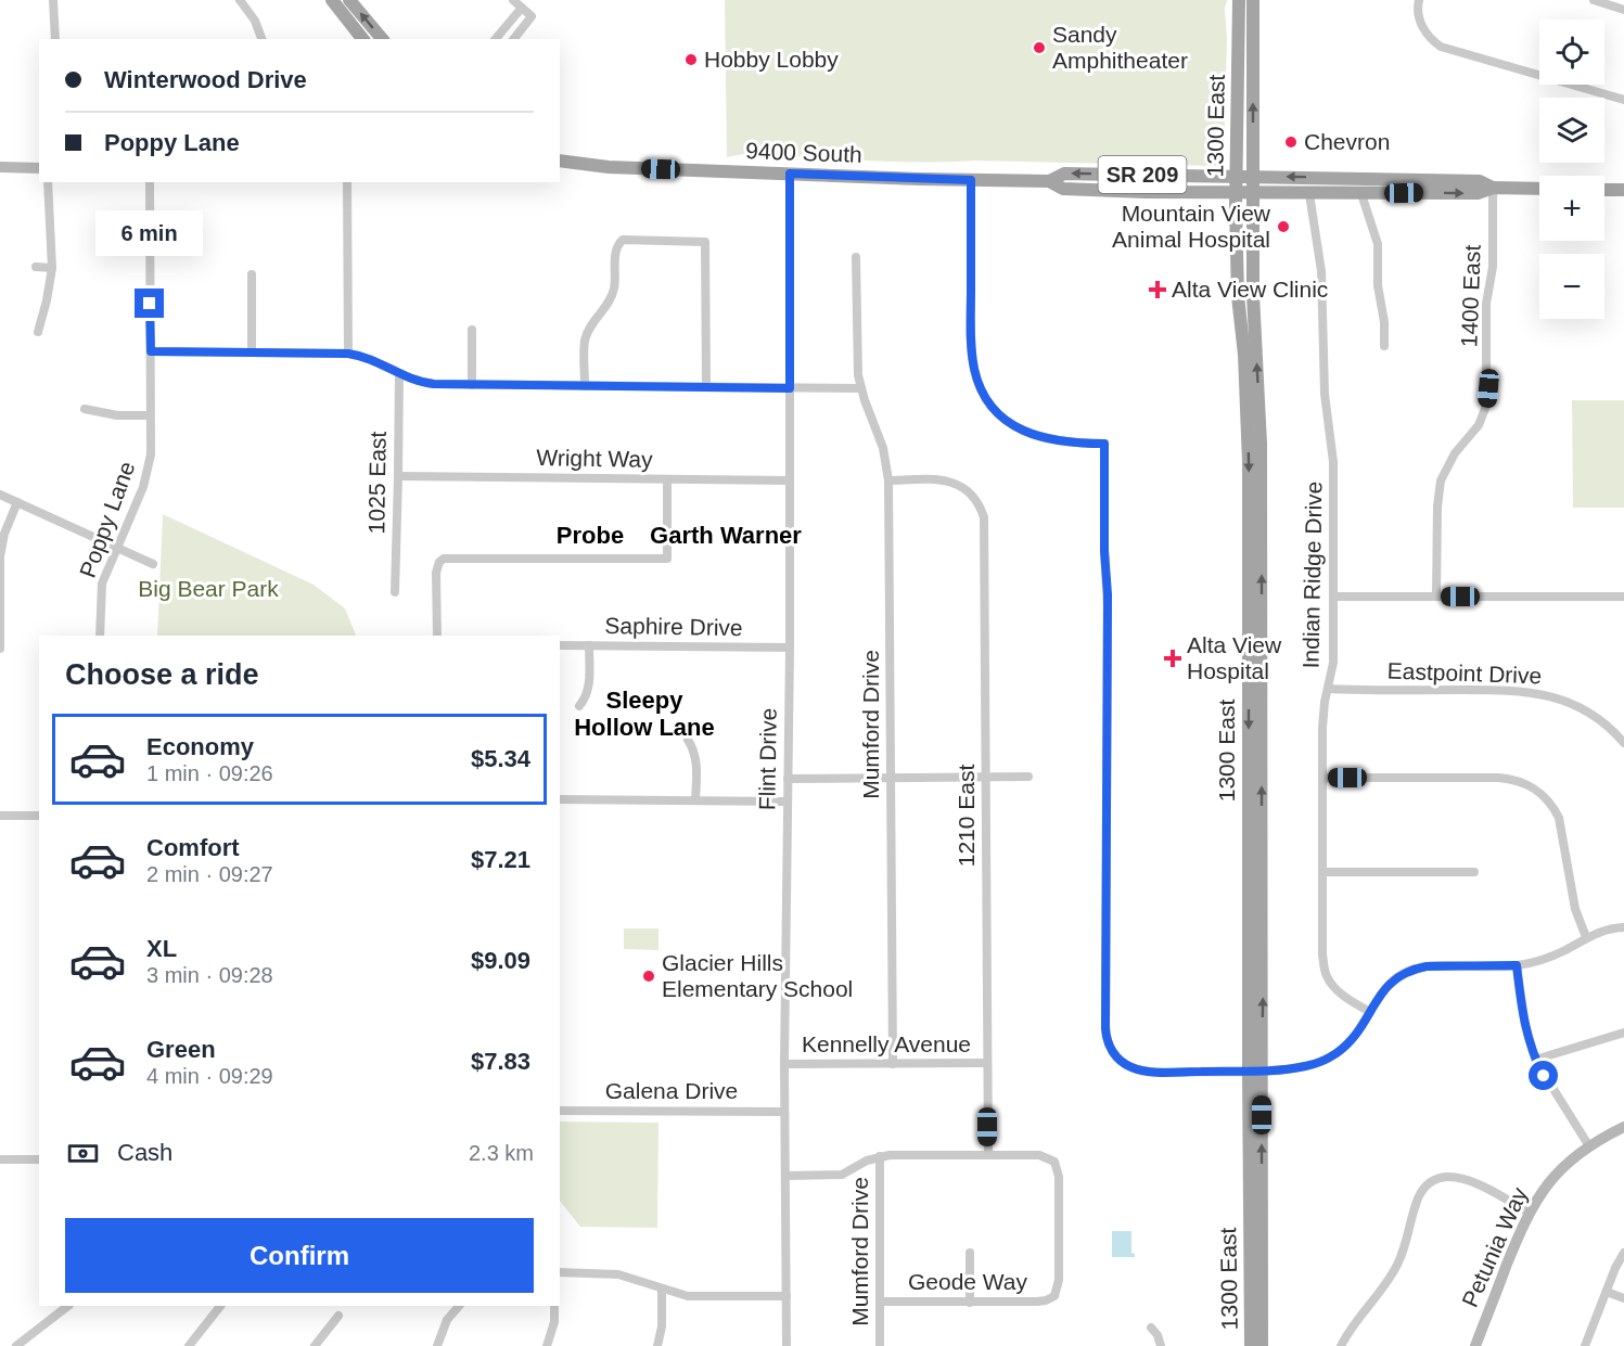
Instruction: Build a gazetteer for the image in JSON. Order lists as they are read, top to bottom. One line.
{"streets":{"main road":["1300 East","9400 South","SR 209"],"street":["1400 East","Wright Way","1025 East","Poppy Lane","Indian Ridge Drive","Saphire Drive","Eastpoint Drive","Mumford Drive","Flint Drive","1210 East","Kennelly Avenue","Galena Drive","Petunia Way","Geode Way"]},"crossings":[["1300 East","9400 South"],["9400 South","1400 East"],["9400 South","Indian Ridge Drive"],["9400 South","Flint Drive"],["Wright Way","1025 East"],["Wright Way","Flint Drive"],["Indian Ridge Drive","Eastpoint Drive"],["Saphire Drive","Flint Drive"],["Mumford Drive","1210 East"],["Mumford Drive","Kennelly Avenue"],["Mumford Drive","Geode Way"],["Flint Drive","Kennelly Avenue"],["Flint Drive","Galena Drive"],["1210 East","Kennelly Avenue"],["1210 East","Geode Way"]],"districts":["Probe","Garth Warner","Sleepy Hollow Lane"],"parks":["Big Bear Park"],"places":{"other":["Sandy Amphitheater","Hobby Lobby","Chevron","Mountain View Animal Hospital","Glacier Hills Elementary School"],"health":["Alta View Clinic","Alta View Hospital"]},"page":{"map_buttons":["+","−"],"banner":["Winterwood Drive","Poppy Lane"],"bubble":"6 min","heading":"Choose a ride","list":[{"name":"Economy","note":"1 min · 09:26","value":"$5.34"},{"name":"Comfort","note":"2 min · 09:27","value":"$7.21"},{"name":"XL","note":"3 min · 09:28","value":"$9.09"},{"name":"Green","note":"4 min · 09:29","value":"$7.83"}],"pay":["Cash","2.3 km"],"buttons":"Confirm"}}
